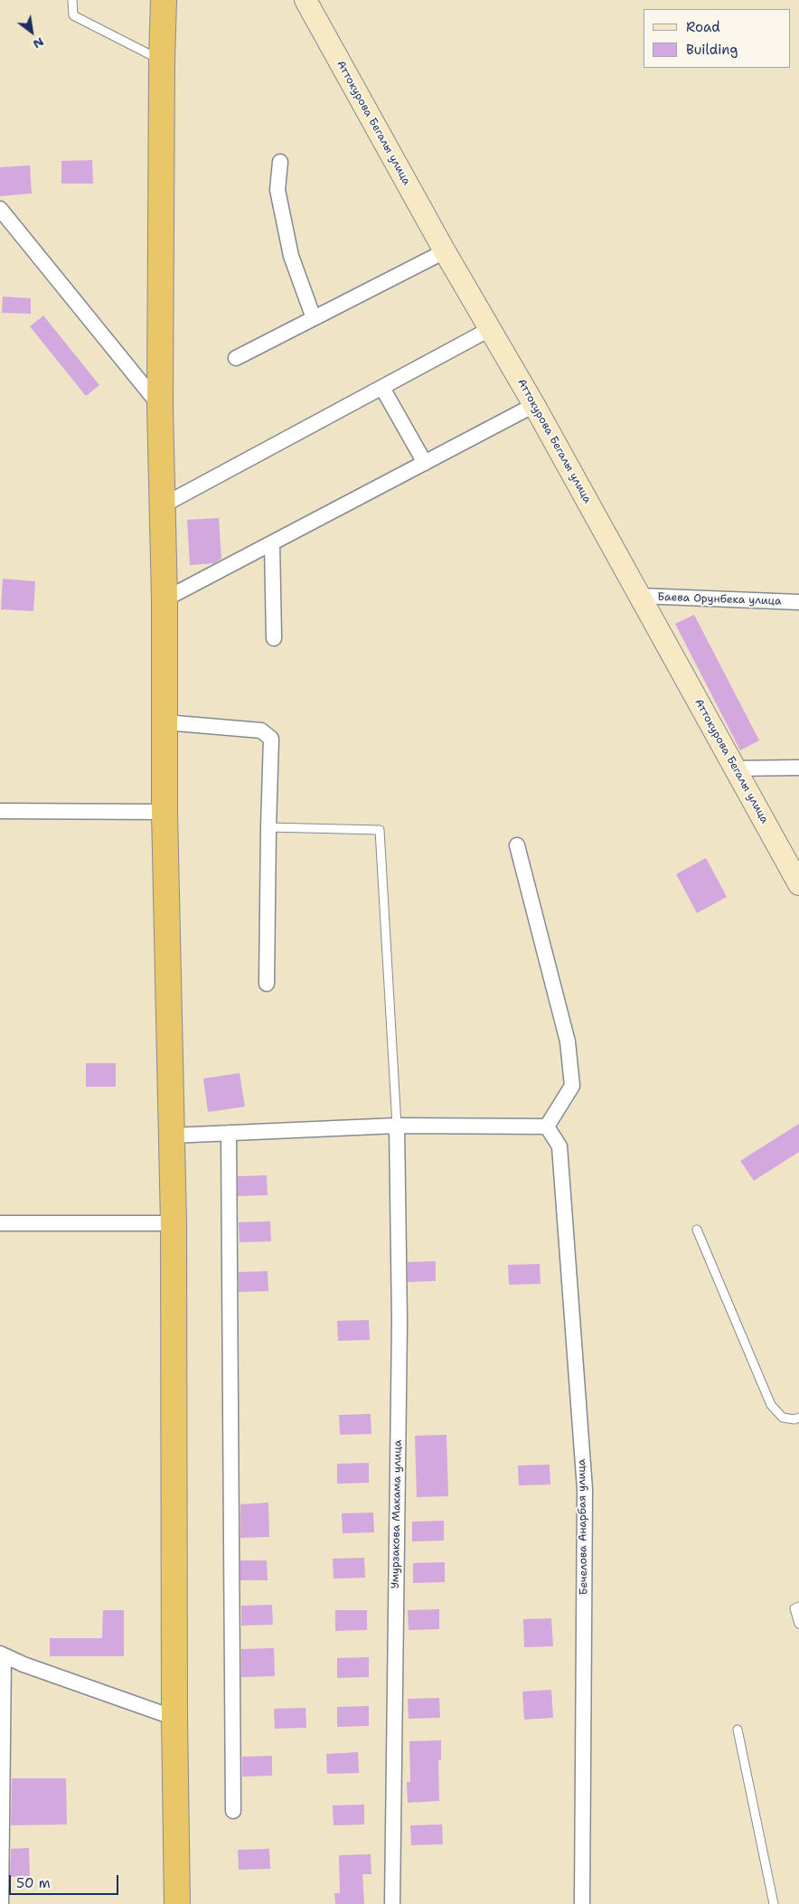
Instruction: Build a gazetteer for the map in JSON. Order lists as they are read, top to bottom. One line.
{"streets":{"main road":["Аттокурова Бегалы улица"],"street":["Баева Орунбека улица","Умурзакова Макама улица","Бечелова Анарбая улица"]},"crossings":[["Аттокурова Бегалы улица","Баева Орунбека улица"]],"legend":["Road","Building"],"scale_bar":"50 m","north":"bottom right"}
